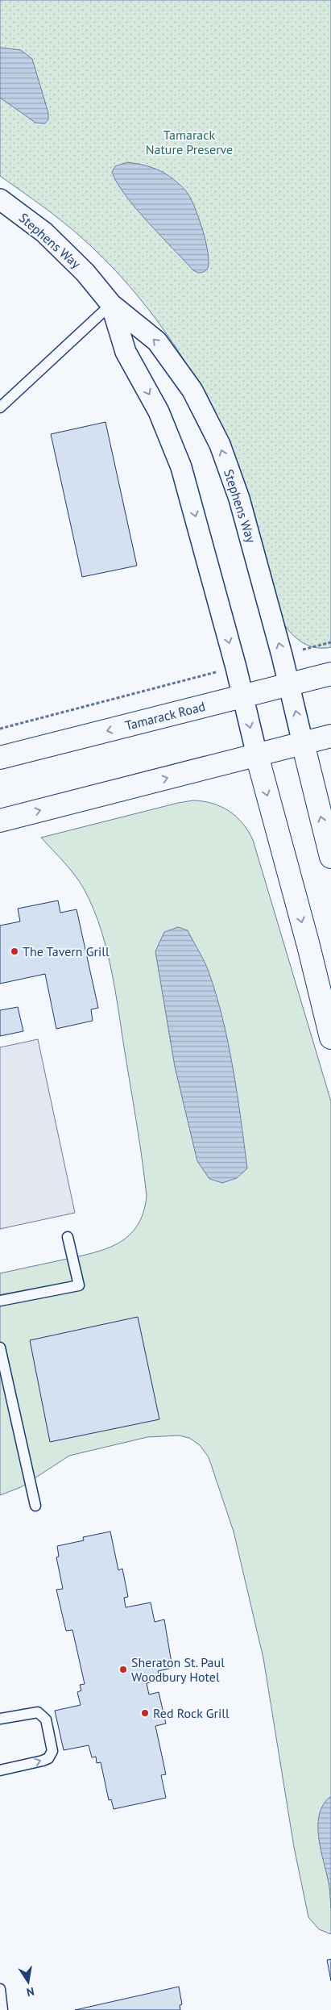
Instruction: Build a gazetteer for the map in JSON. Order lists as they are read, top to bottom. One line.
{"streets":{"main road":["Tamarack Road"],"street":["Stephens Way"]},"crossings":[["Stephens Way","Tamarack Road"]],"parks":["Tamarack Nature Preserve"],"places":["The Tavern Grill","Sheraton St. Paul Woodbury Hotel","Red Rock Grill"],"north":"bottom"}
